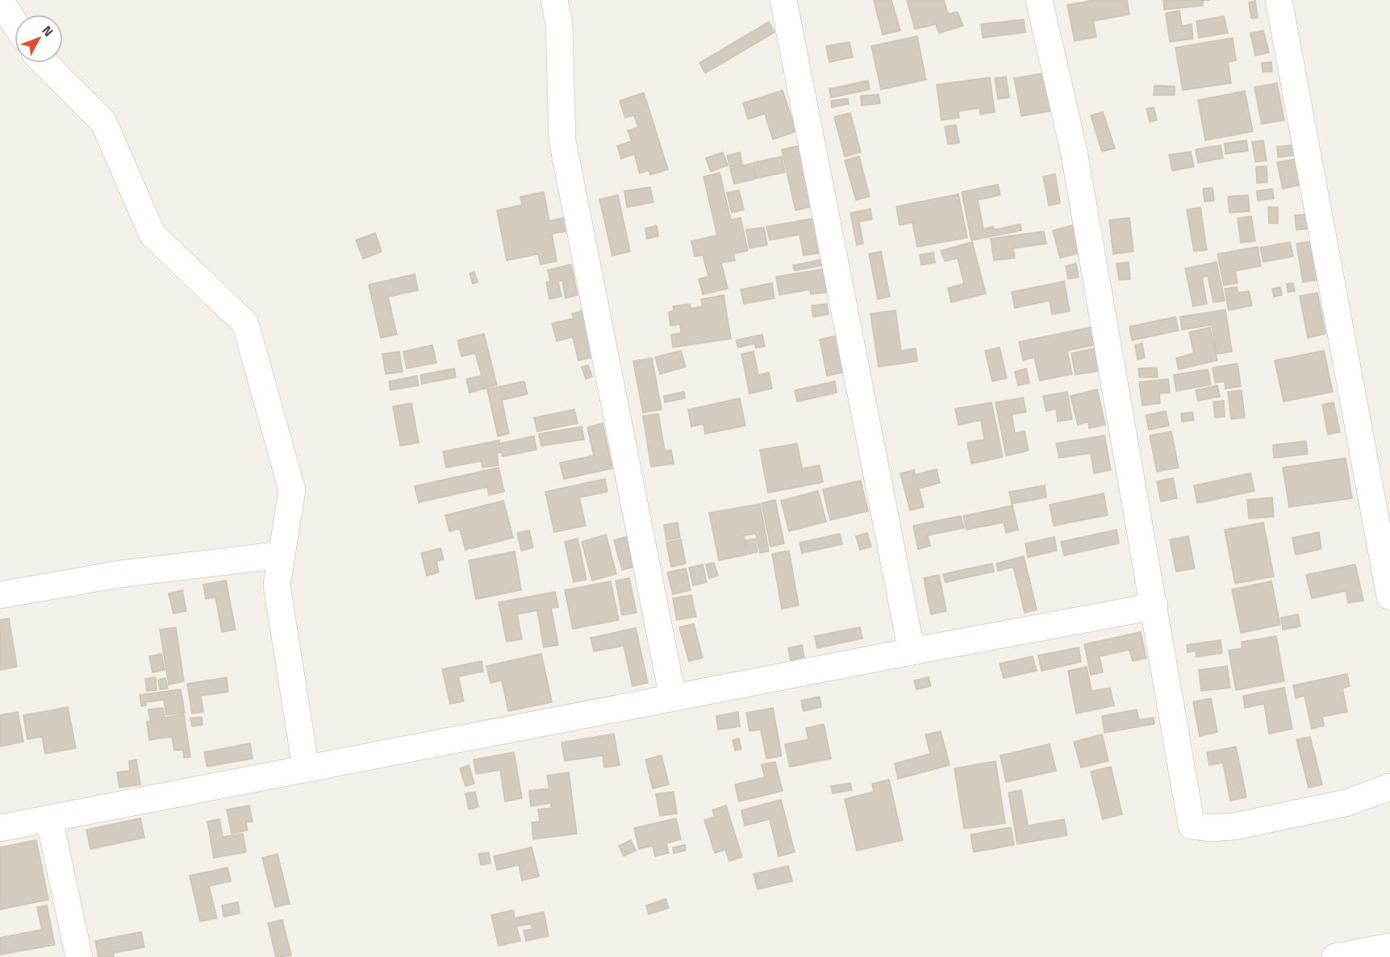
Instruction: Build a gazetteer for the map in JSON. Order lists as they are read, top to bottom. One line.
{"north":"top right"}
